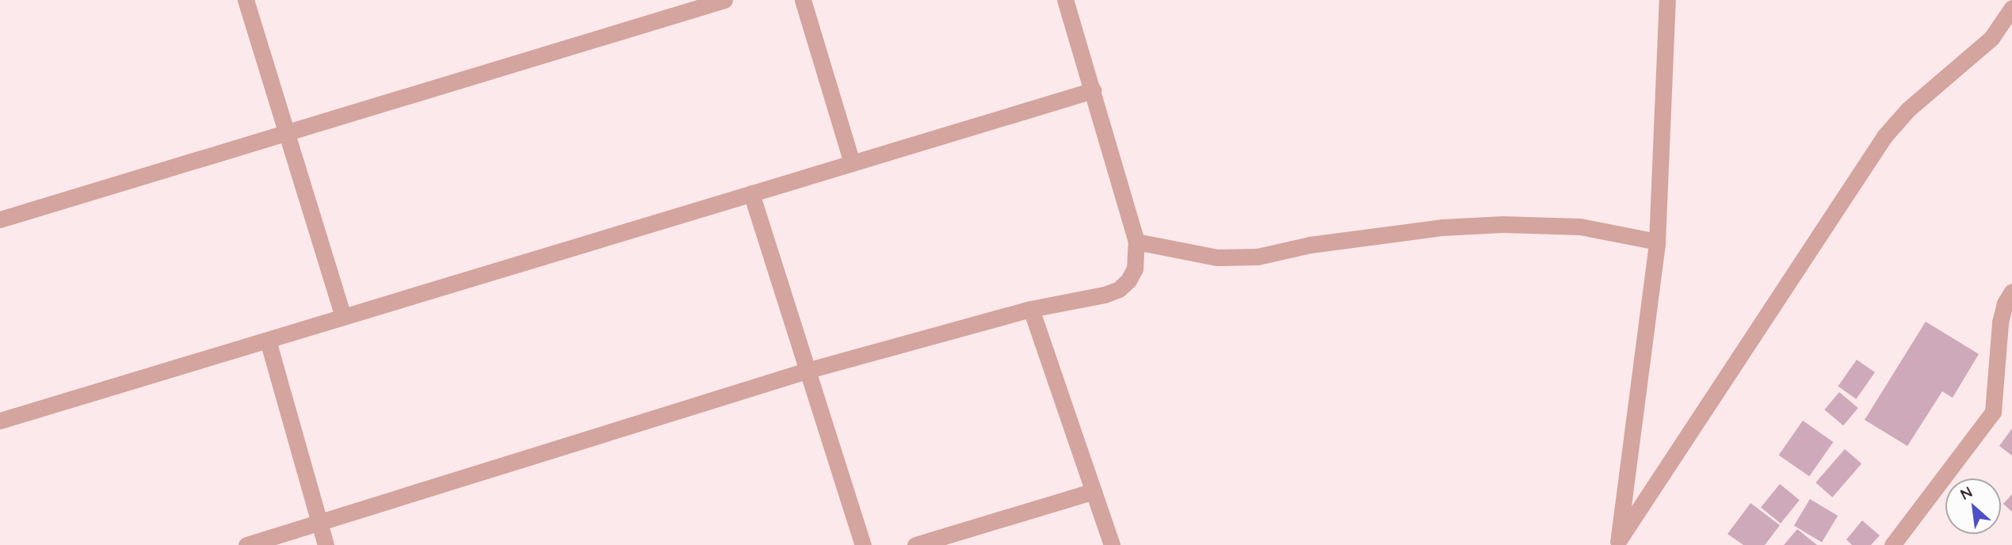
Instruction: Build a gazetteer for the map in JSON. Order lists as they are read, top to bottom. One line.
{"north":"top left"}
